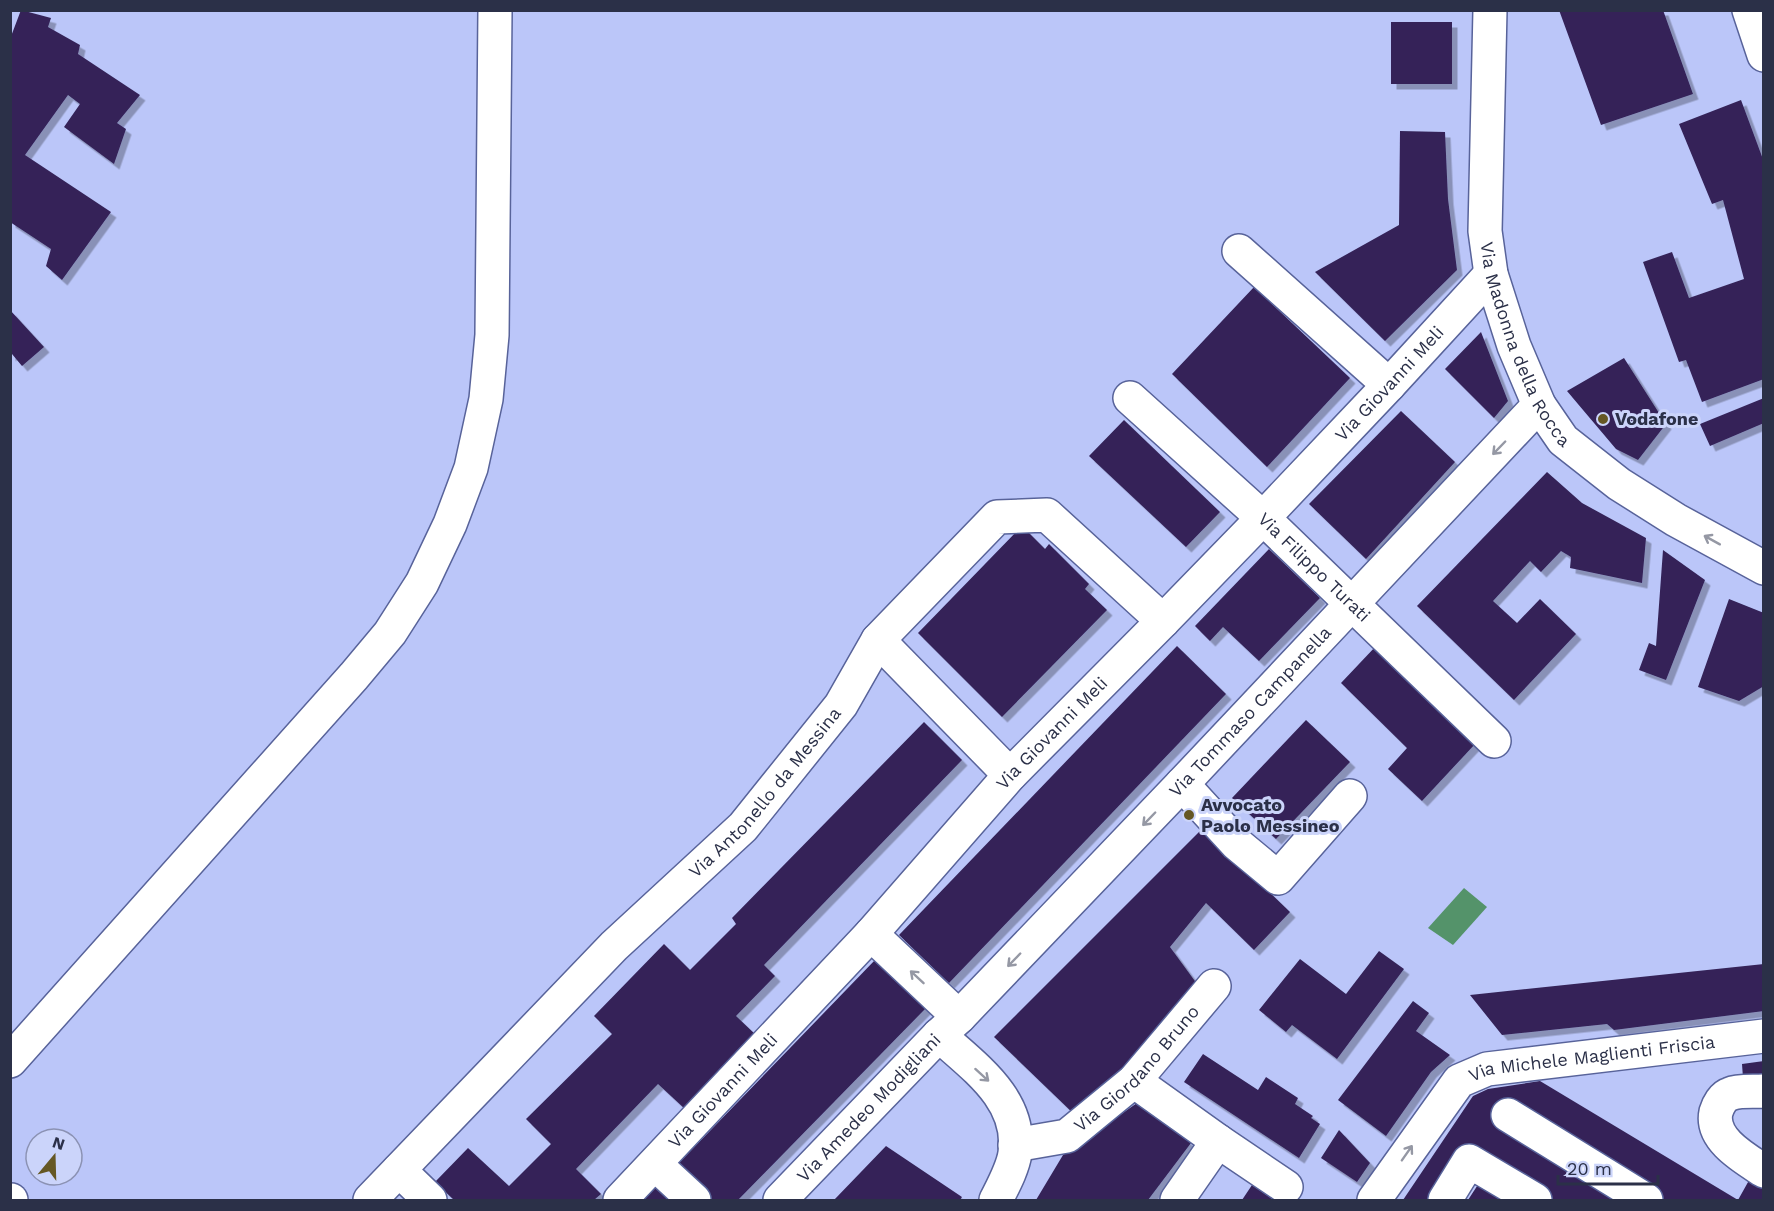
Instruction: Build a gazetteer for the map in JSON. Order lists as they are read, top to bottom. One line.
{"streets":{"street":["Via Madonna della Rocca","Via Giovanni Meli","Via Filippo Turati","Via Tommaso Campanella","Via Antonello da Messina","Via Michele Maglienti Friscia","Via Giordano Bruno","Via Amedeo Modigliani"]},"crossings":[["Via Madonna della Rocca","Via Giovanni Meli"],["Via Madonna della Rocca","Via Tommaso Campanella"],["Via Giovanni Meli","Via Filippo Turati"],["Via Giovanni Meli","Via Antonello da Messina"],["Via Filippo Turati","Via Tommaso Campanella"],["Via Tommaso Campanella","Via Amedeo Modigliani"]],"one_way":["Via Madonna della Rocca","Via Tommaso Campanella","Via Michele Maglienti Friscia"],"places":["Vodafone","Avvocato Paolo Messineo"],"scale_bar":"20 m","north":"top"}
